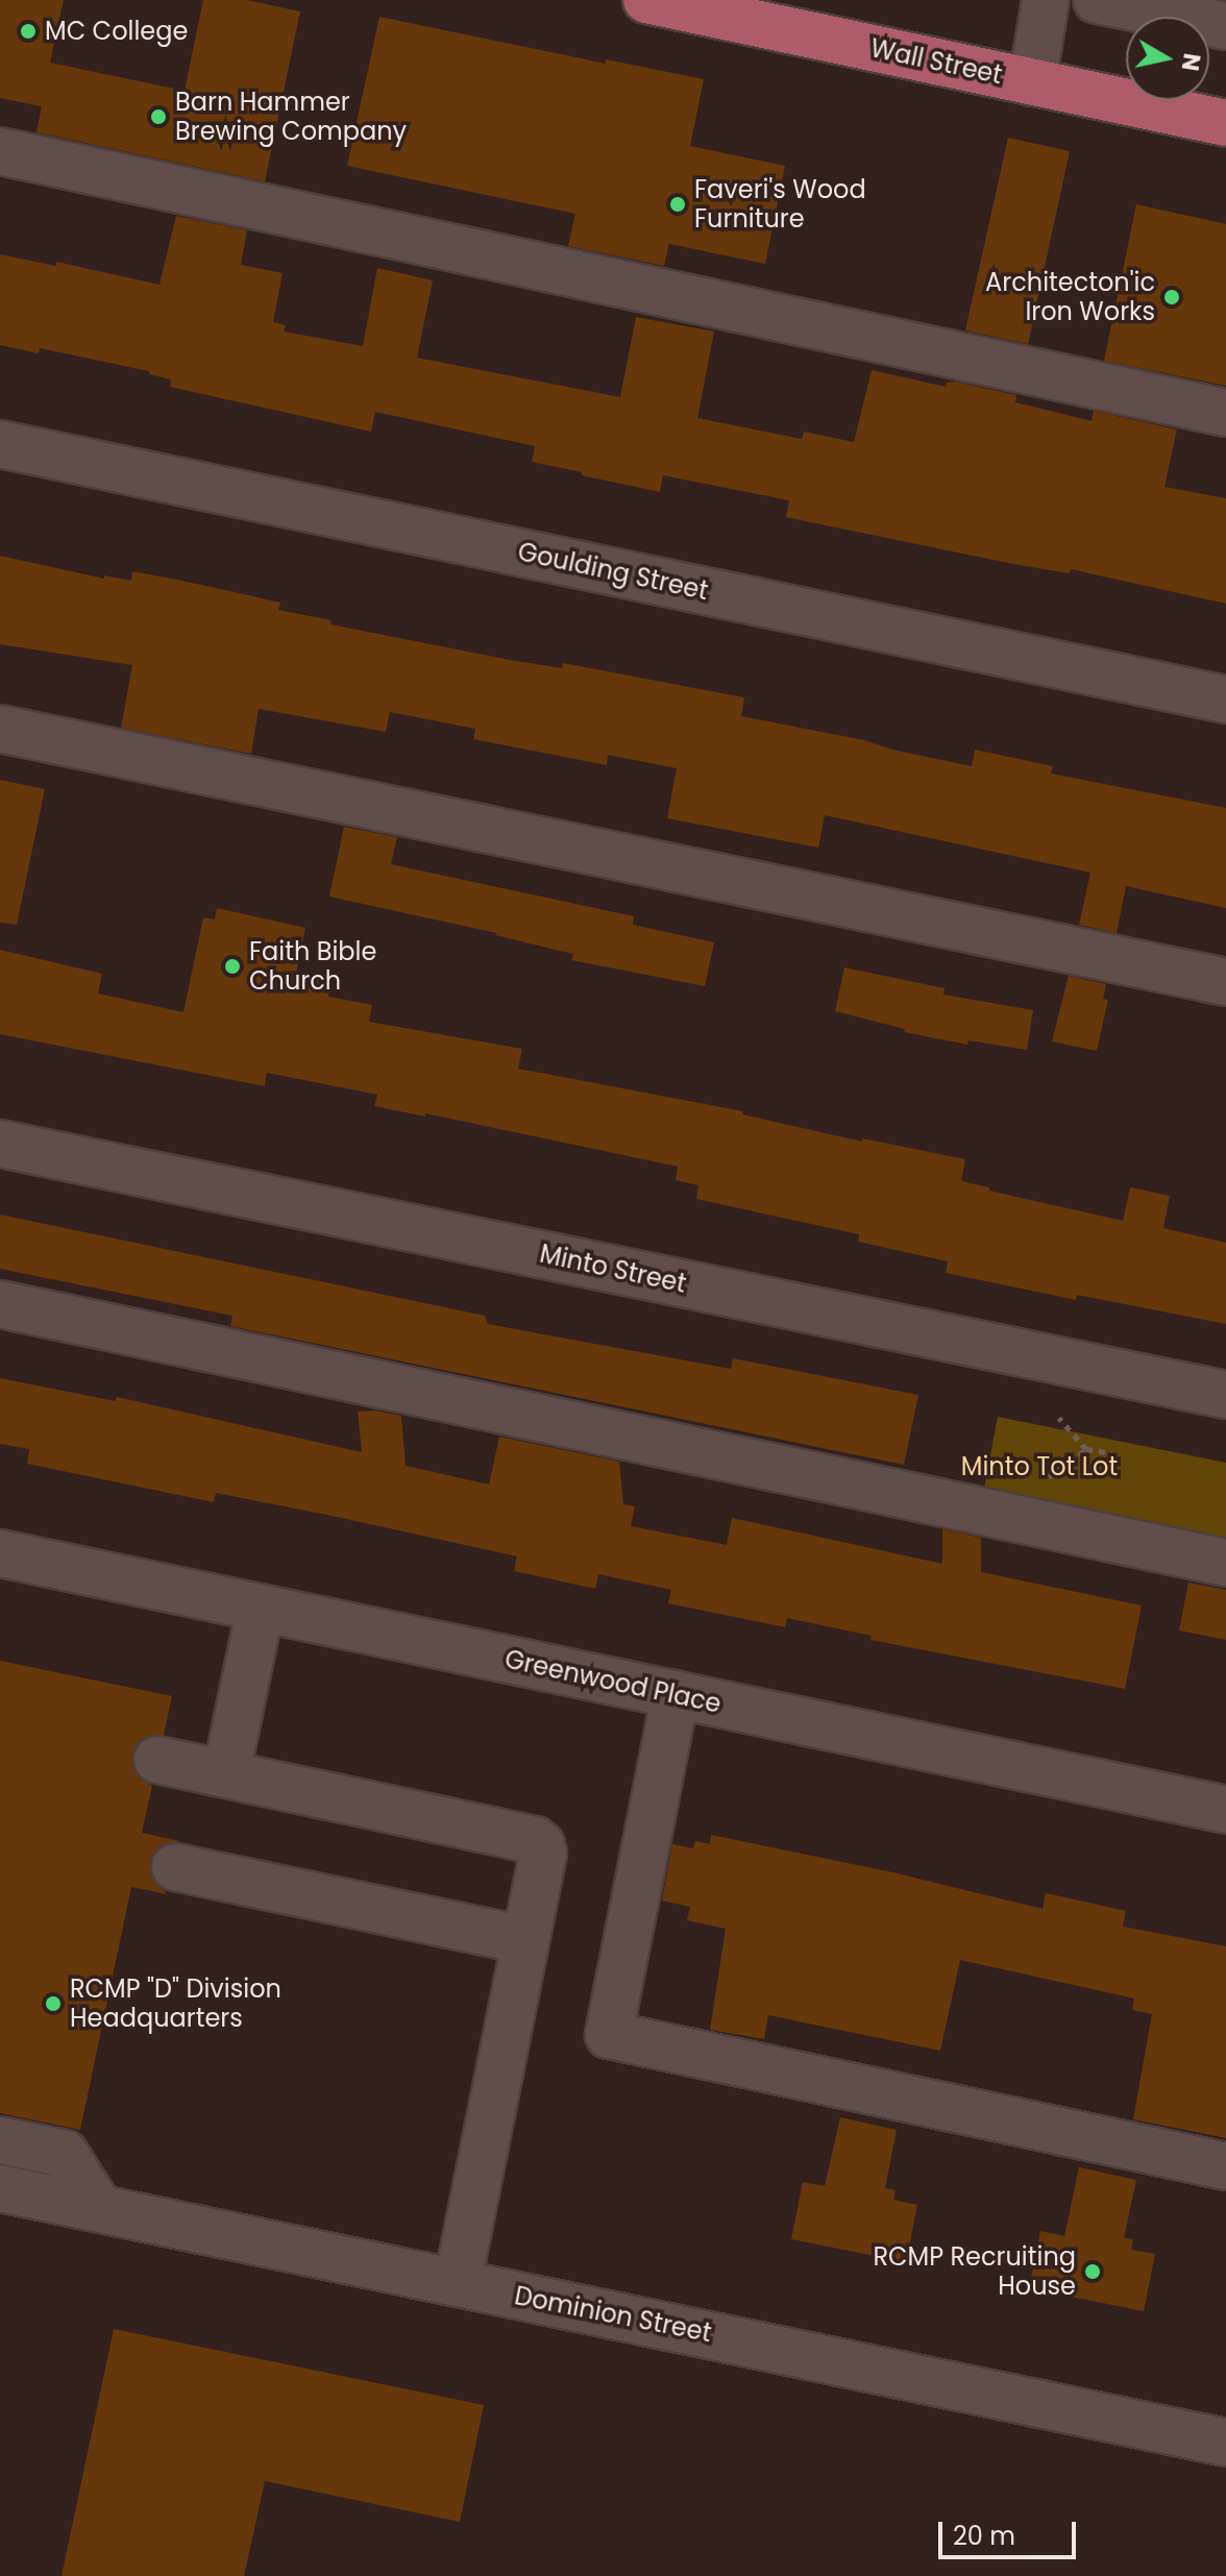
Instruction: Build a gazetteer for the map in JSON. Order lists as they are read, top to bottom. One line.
{"streets":{"main road":["Wall Street"],"street":["Goulding Street","Minto Street","Greenwood Place","Dominion Street"]},"parks":["Minto Tot Lot"],"places":["MC College","Barn Hammer Brewing Company","Faveri's Wood Furniture","Architecton'ic Iron Works","Faith Bible Church","RCMP \"D\" Division Headquarters","RCMP Recruiting House"],"scale_bar":"20 m","north":"right"}
